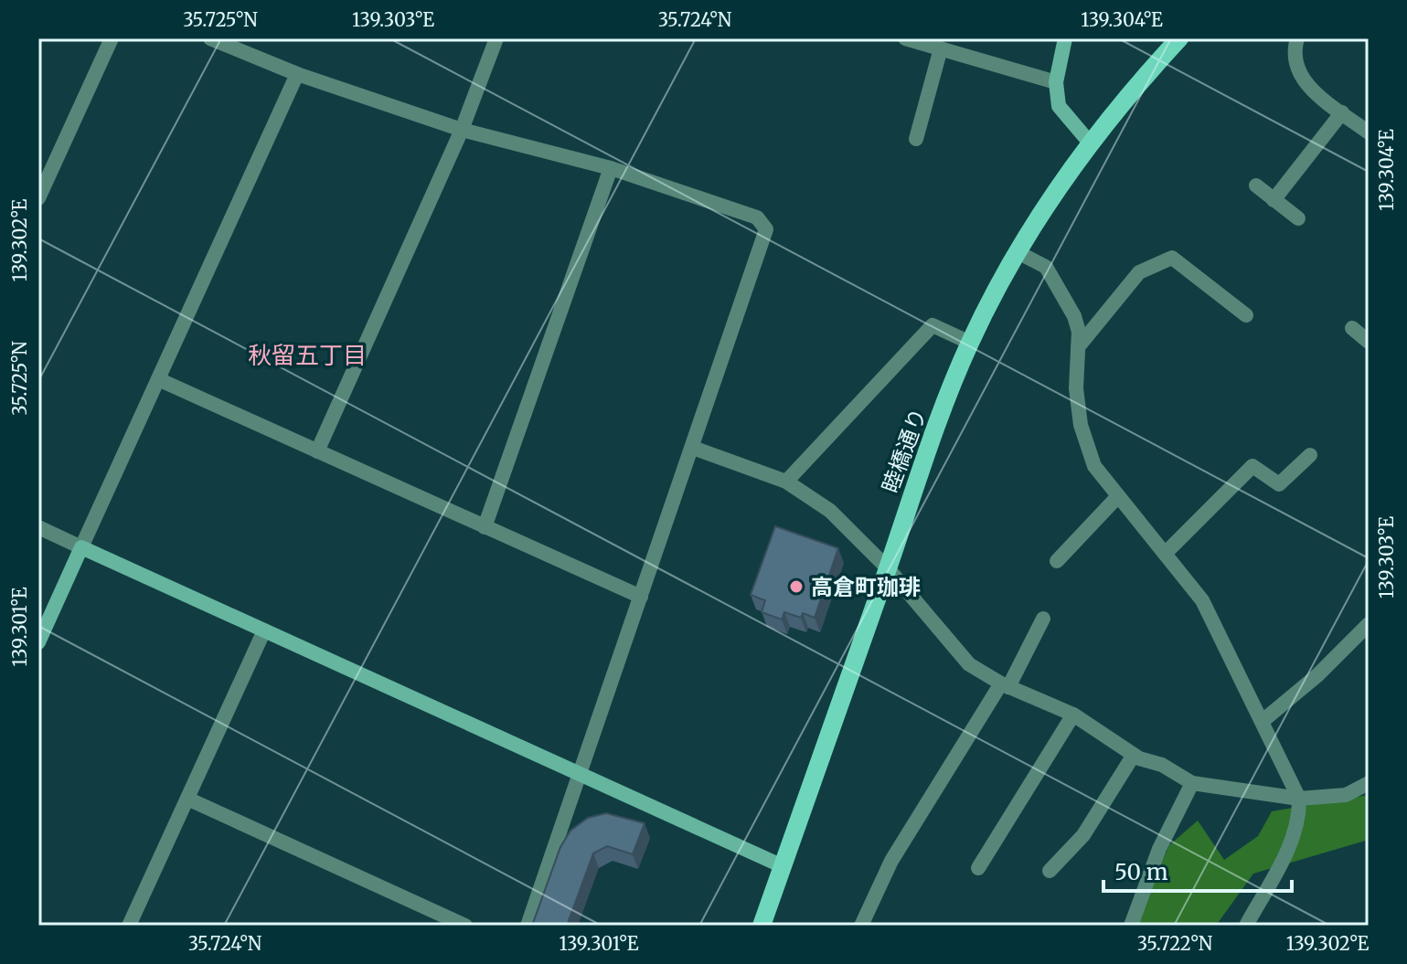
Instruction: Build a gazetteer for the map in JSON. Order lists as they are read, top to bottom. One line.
{"streets":{"main road":["睦橋通り"]},"districts":["秋留五丁目"],"places":["高倉町珈琲"],"scale_bar":"50 m","coordinates":["35.725°N","139.303°E","35.724°N","139.304°E","139.302°E","139.301°E","35.722°N"]}
